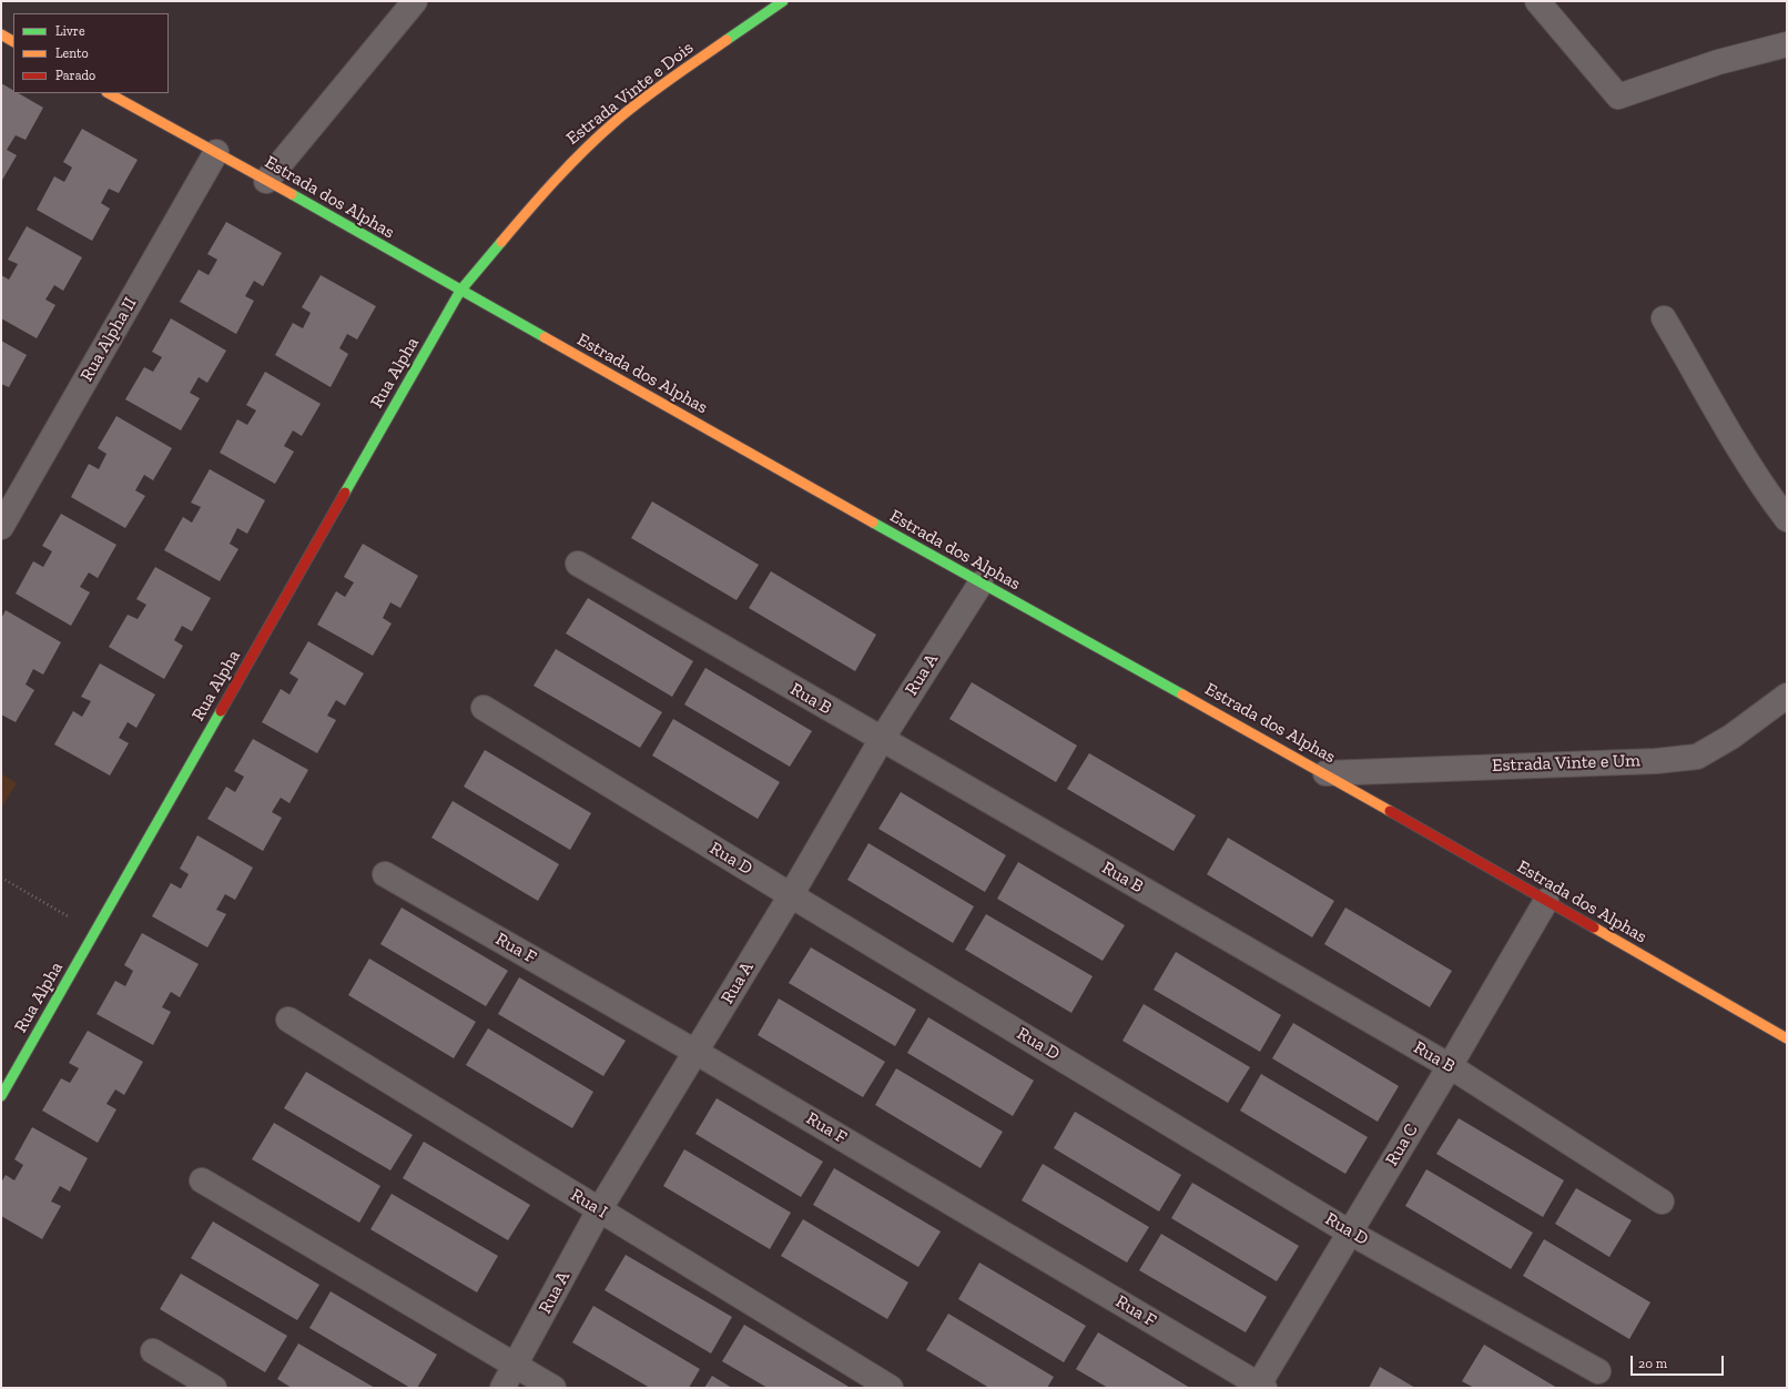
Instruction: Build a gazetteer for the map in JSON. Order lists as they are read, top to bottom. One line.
{"streets":{"street":["Estrada Vinte e Dois","Estrada dos Alphas","Rua Alpha II","Rua Alpha","Rua A","Rua B","Estrada Vinte e Um","Rua D","Rua F","Rua C","Rua I"]},"crossings":[["Estrada Vinte e Dois","Estrada dos Alphas"],["Estrada Vinte e Dois","Rua Alpha"],["Estrada dos Alphas","Rua Alpha II"],["Estrada dos Alphas","Rua Alpha"],["Estrada dos Alphas","Rua A"],["Estrada dos Alphas","Estrada Vinte e Um"],["Estrada dos Alphas","Rua C"],["Rua A","Rua B"],["Rua A","Rua D"],["Rua A","Rua F"],["Rua A","Rua I"],["Rua B","Rua C"],["Rua D","Rua C"],["Rua F","Rua C"]],"legend":["Livre","Lento","Parado"],"scale_bar":"20 m"}
